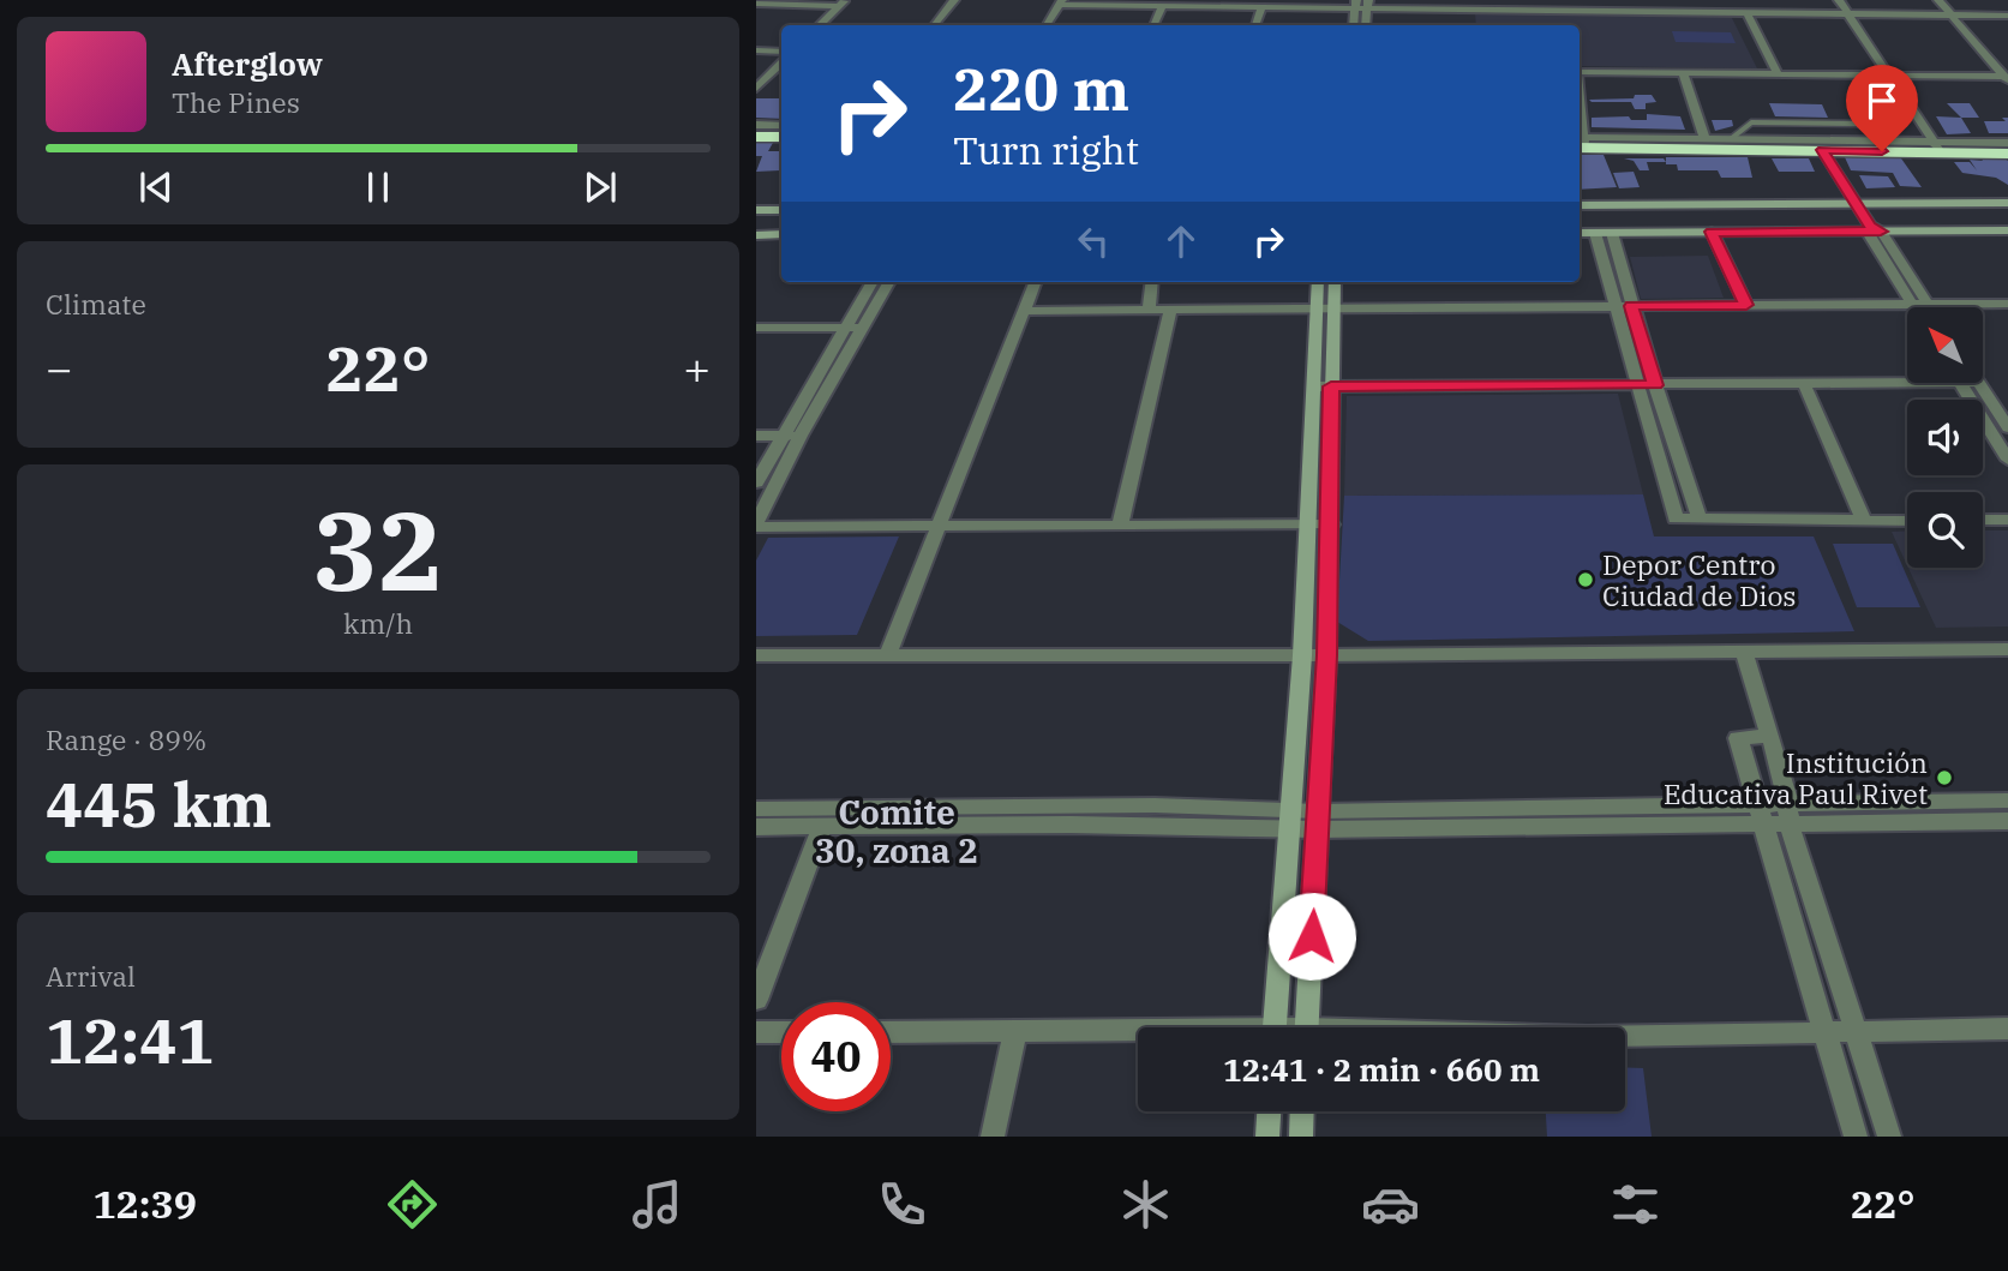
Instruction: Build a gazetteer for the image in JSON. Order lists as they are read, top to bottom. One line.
{"districts":["Comite 30, zona 2"],"places":["Depor Centro Ciudad de Dios","Institución Educativa Paul Rivet"],"north":"top left","page":{"turn":["220 m","Turn right"],"song":["Afterglow","The Pines"],"tile":["Climate",["32","km/h"],["Range · 89%","445 km"],["Arrival","12:41"]],"heat":["−","22°","+"],"limit":"40","trip":"12:41 · 2 min · 660 m","tabs":["12:39","22°"]}}
